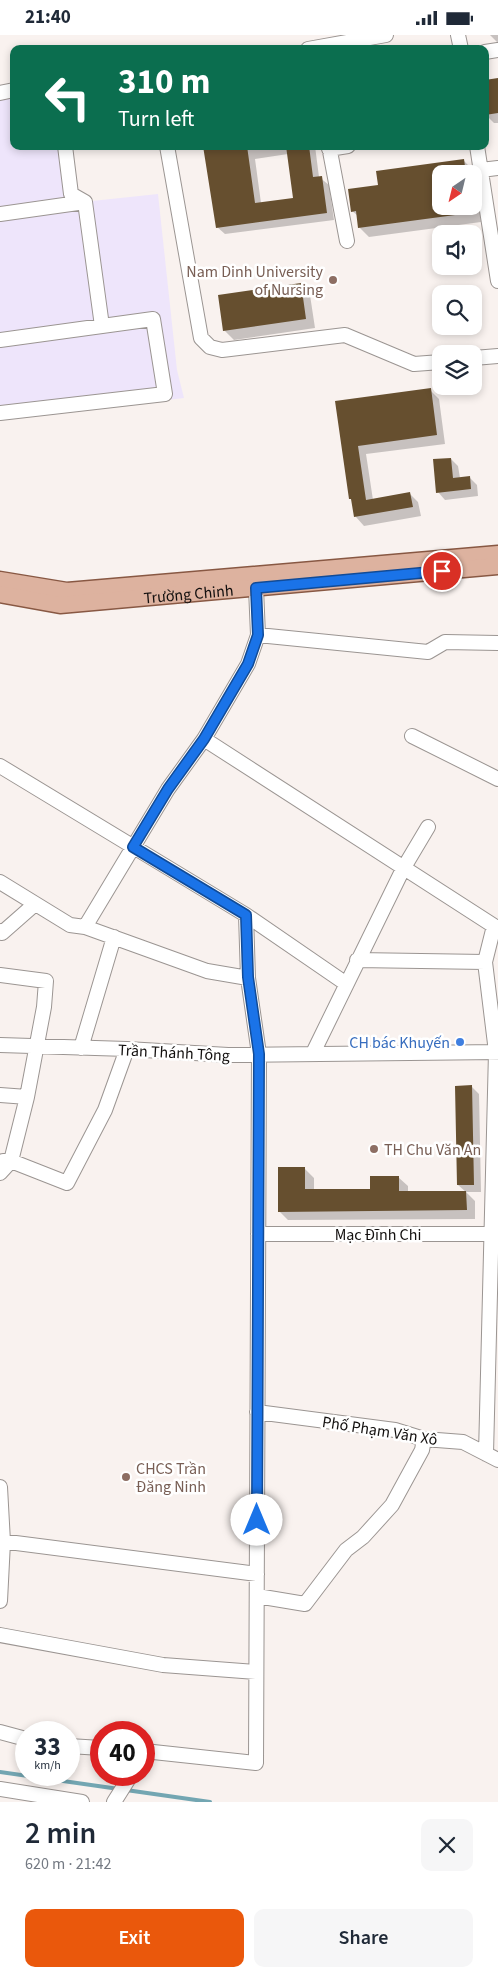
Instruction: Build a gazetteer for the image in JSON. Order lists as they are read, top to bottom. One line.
{"streets":{"main road":["Trường Chinh"],"street":["Trần Thánh Tông","Mạc Đĩnh Chi","Phố Phạm Văn Xô"]},"places":["Nam Dinh University of Nursing","CH bác Khuyến","TH Chu Văn An","CHCS Trần Đăng Ninh"],"north":"bottom left","page":{"status":"21:40","turn":["310 m","Turn left"],"speed":"33 km/h","limit":"40","heading":["2 min","620 m · 21:42"],"buttons":["Exit","Share"]}}
